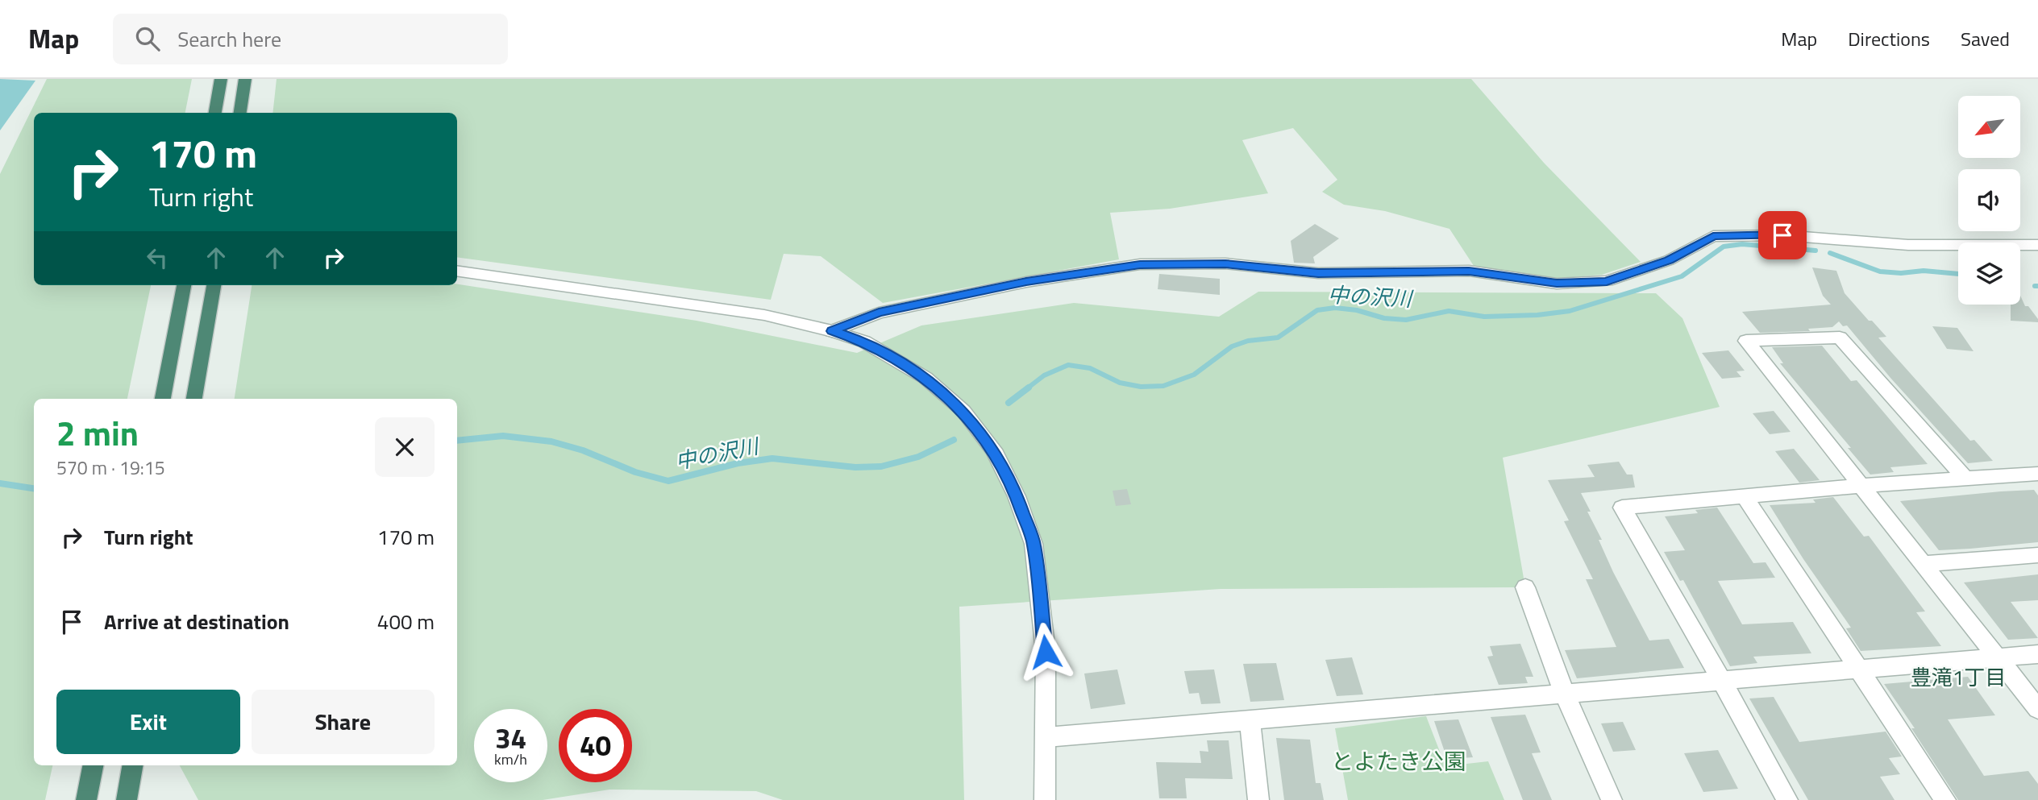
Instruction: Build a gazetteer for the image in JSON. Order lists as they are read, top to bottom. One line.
{"districts":["豊滝1丁目"],"water":["中の沢川"],"parks":["とよたき公園"],"north":"bottom left","page":{"header":"Map","search":"Search here","nav":["Map","Directions","Saved"],"turn":["170 m","Turn right"],"heading":["2 min","570 m · 19:15"],"list":[{"name":"Turn right","value":"170 m"},{"name":"Arrive at destination","value":"400 m"}],"buttons":["Exit","Share"],"speed":"34 km/h","limit":"40"}}
